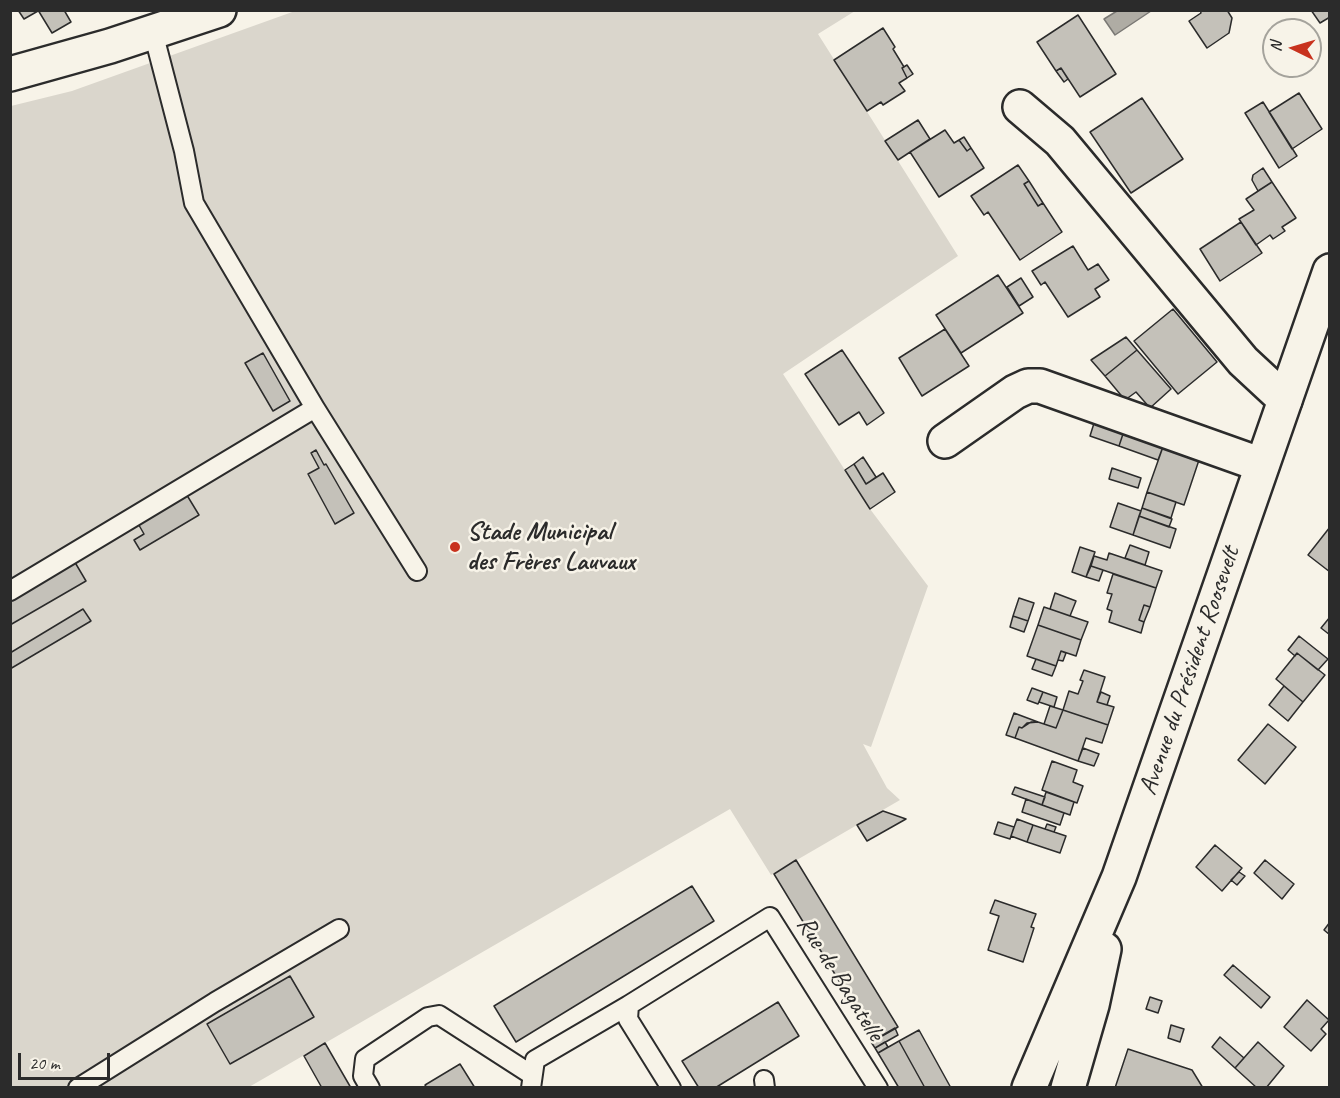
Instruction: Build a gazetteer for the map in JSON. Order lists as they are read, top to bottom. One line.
{"streets":{"main road":["Avenue du Président Roosevelt"],"lane":["Rue de Bagatelle"]},"places":["Stade Municipal des Frères Lauvaux"],"scale_bar":"20 m","north":"left"}
